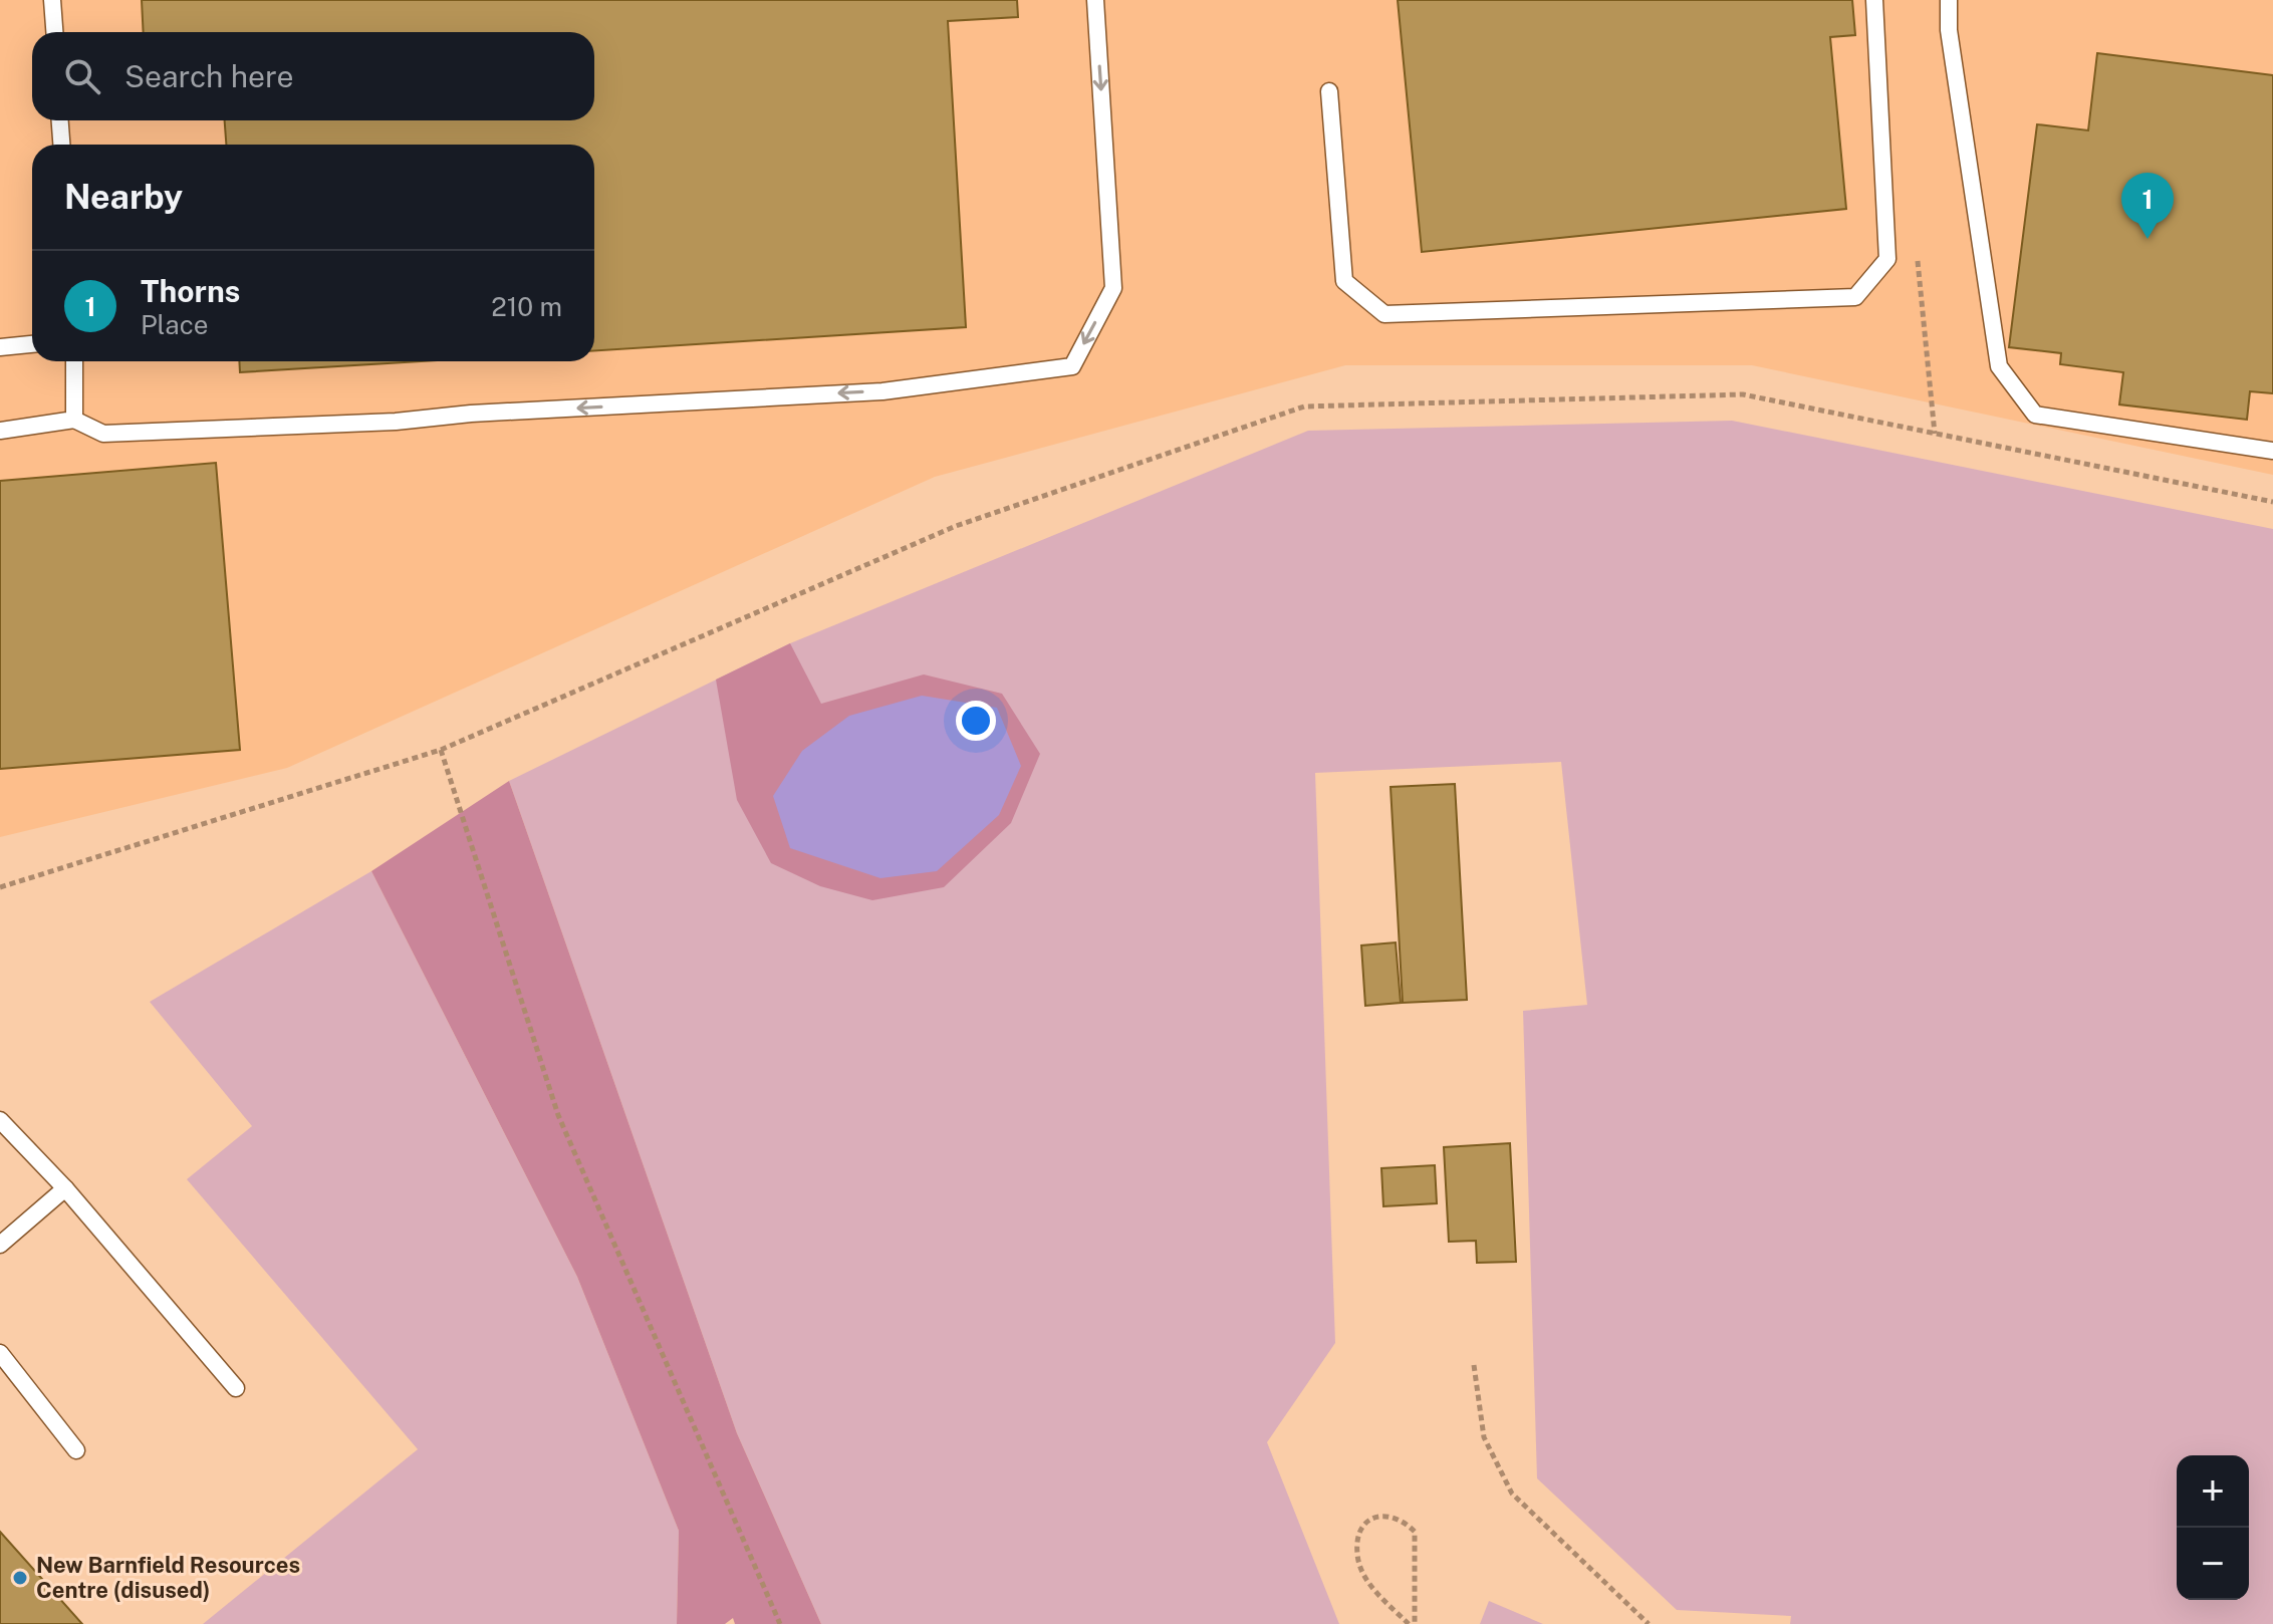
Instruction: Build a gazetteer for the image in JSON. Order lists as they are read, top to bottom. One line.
{"places":["New Barnfield Resources Centre (disused)"],"page":{"search":"Search here","heading":"Nearby","pins":"1","list":[{"mark":"1","name":"Thorns","note":"Place","value":"210 m"}],"map_buttons":["+","−"]}}
